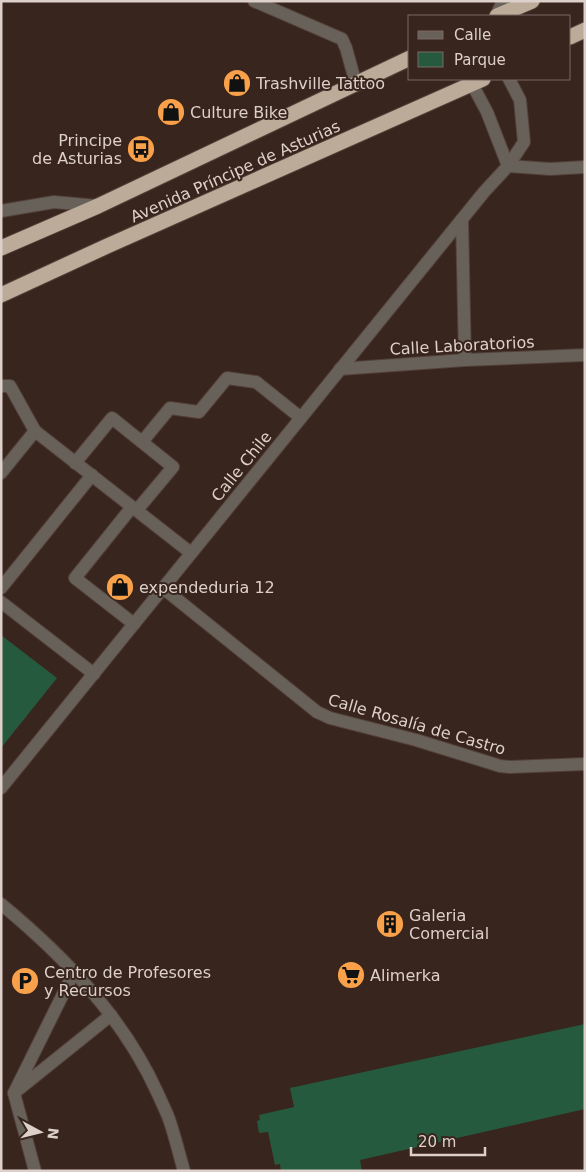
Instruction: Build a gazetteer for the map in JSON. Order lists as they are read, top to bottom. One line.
{"streets":{"highway":["Avenida Príncipe de Asturias"],"street":["Calle Laboratorios","Calle Chile","Calle Rosalía de Castro"]},"crossings":[["Calle Laboratorios","Calle Chile"],["Calle Chile","Calle Rosalía de Castro"]],"places":{"shop":["Trashville Tattoo","Culture Bike","expendeduria 12"],"bus stop":["Principe de Asturias"],"building":["Galeria Comercial"],"supermarket":["Alimerka"],"parking":["Centro de Profesores y Recursos"]},"legend":["Calle","Parque"],"scale_bar":"20 m","north":"right"}
